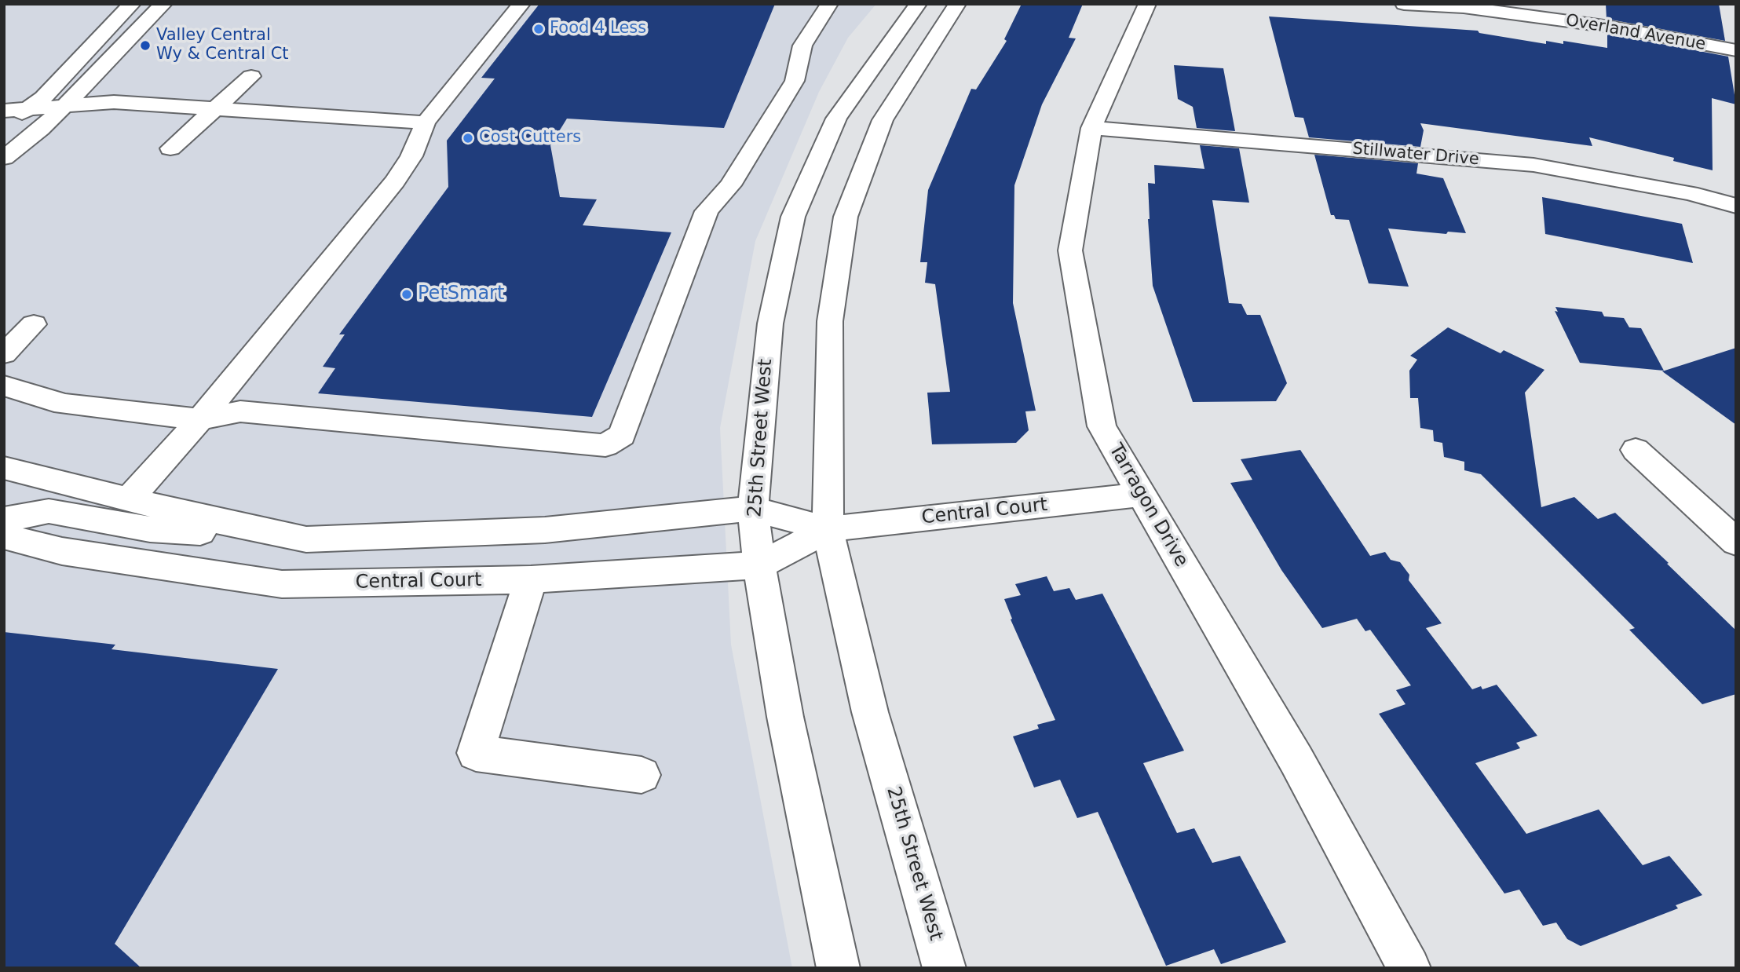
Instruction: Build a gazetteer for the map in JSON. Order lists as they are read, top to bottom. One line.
{"streets":{"street":["Overland Avenue","Stillwater Drive","25th Street West","Tarragon Drive","Central Court"]},"crossings":[["Stillwater Drive","Tarragon Drive"],["25th Street West","Central Court"],["Tarragon Drive","Central Court"]],"places":["Food 4 Less","Valley Central Wy & Central Ct","Cost Cutters","PetSmart"]}
